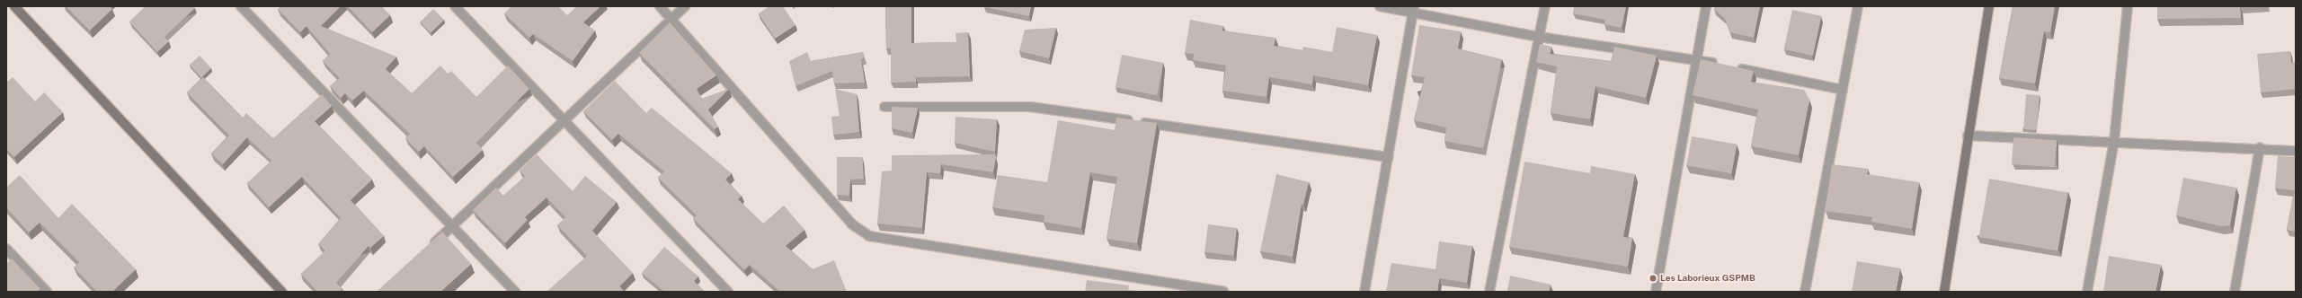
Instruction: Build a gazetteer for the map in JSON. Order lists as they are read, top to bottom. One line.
{"places":["Les Laborieux GSPMB"]}
